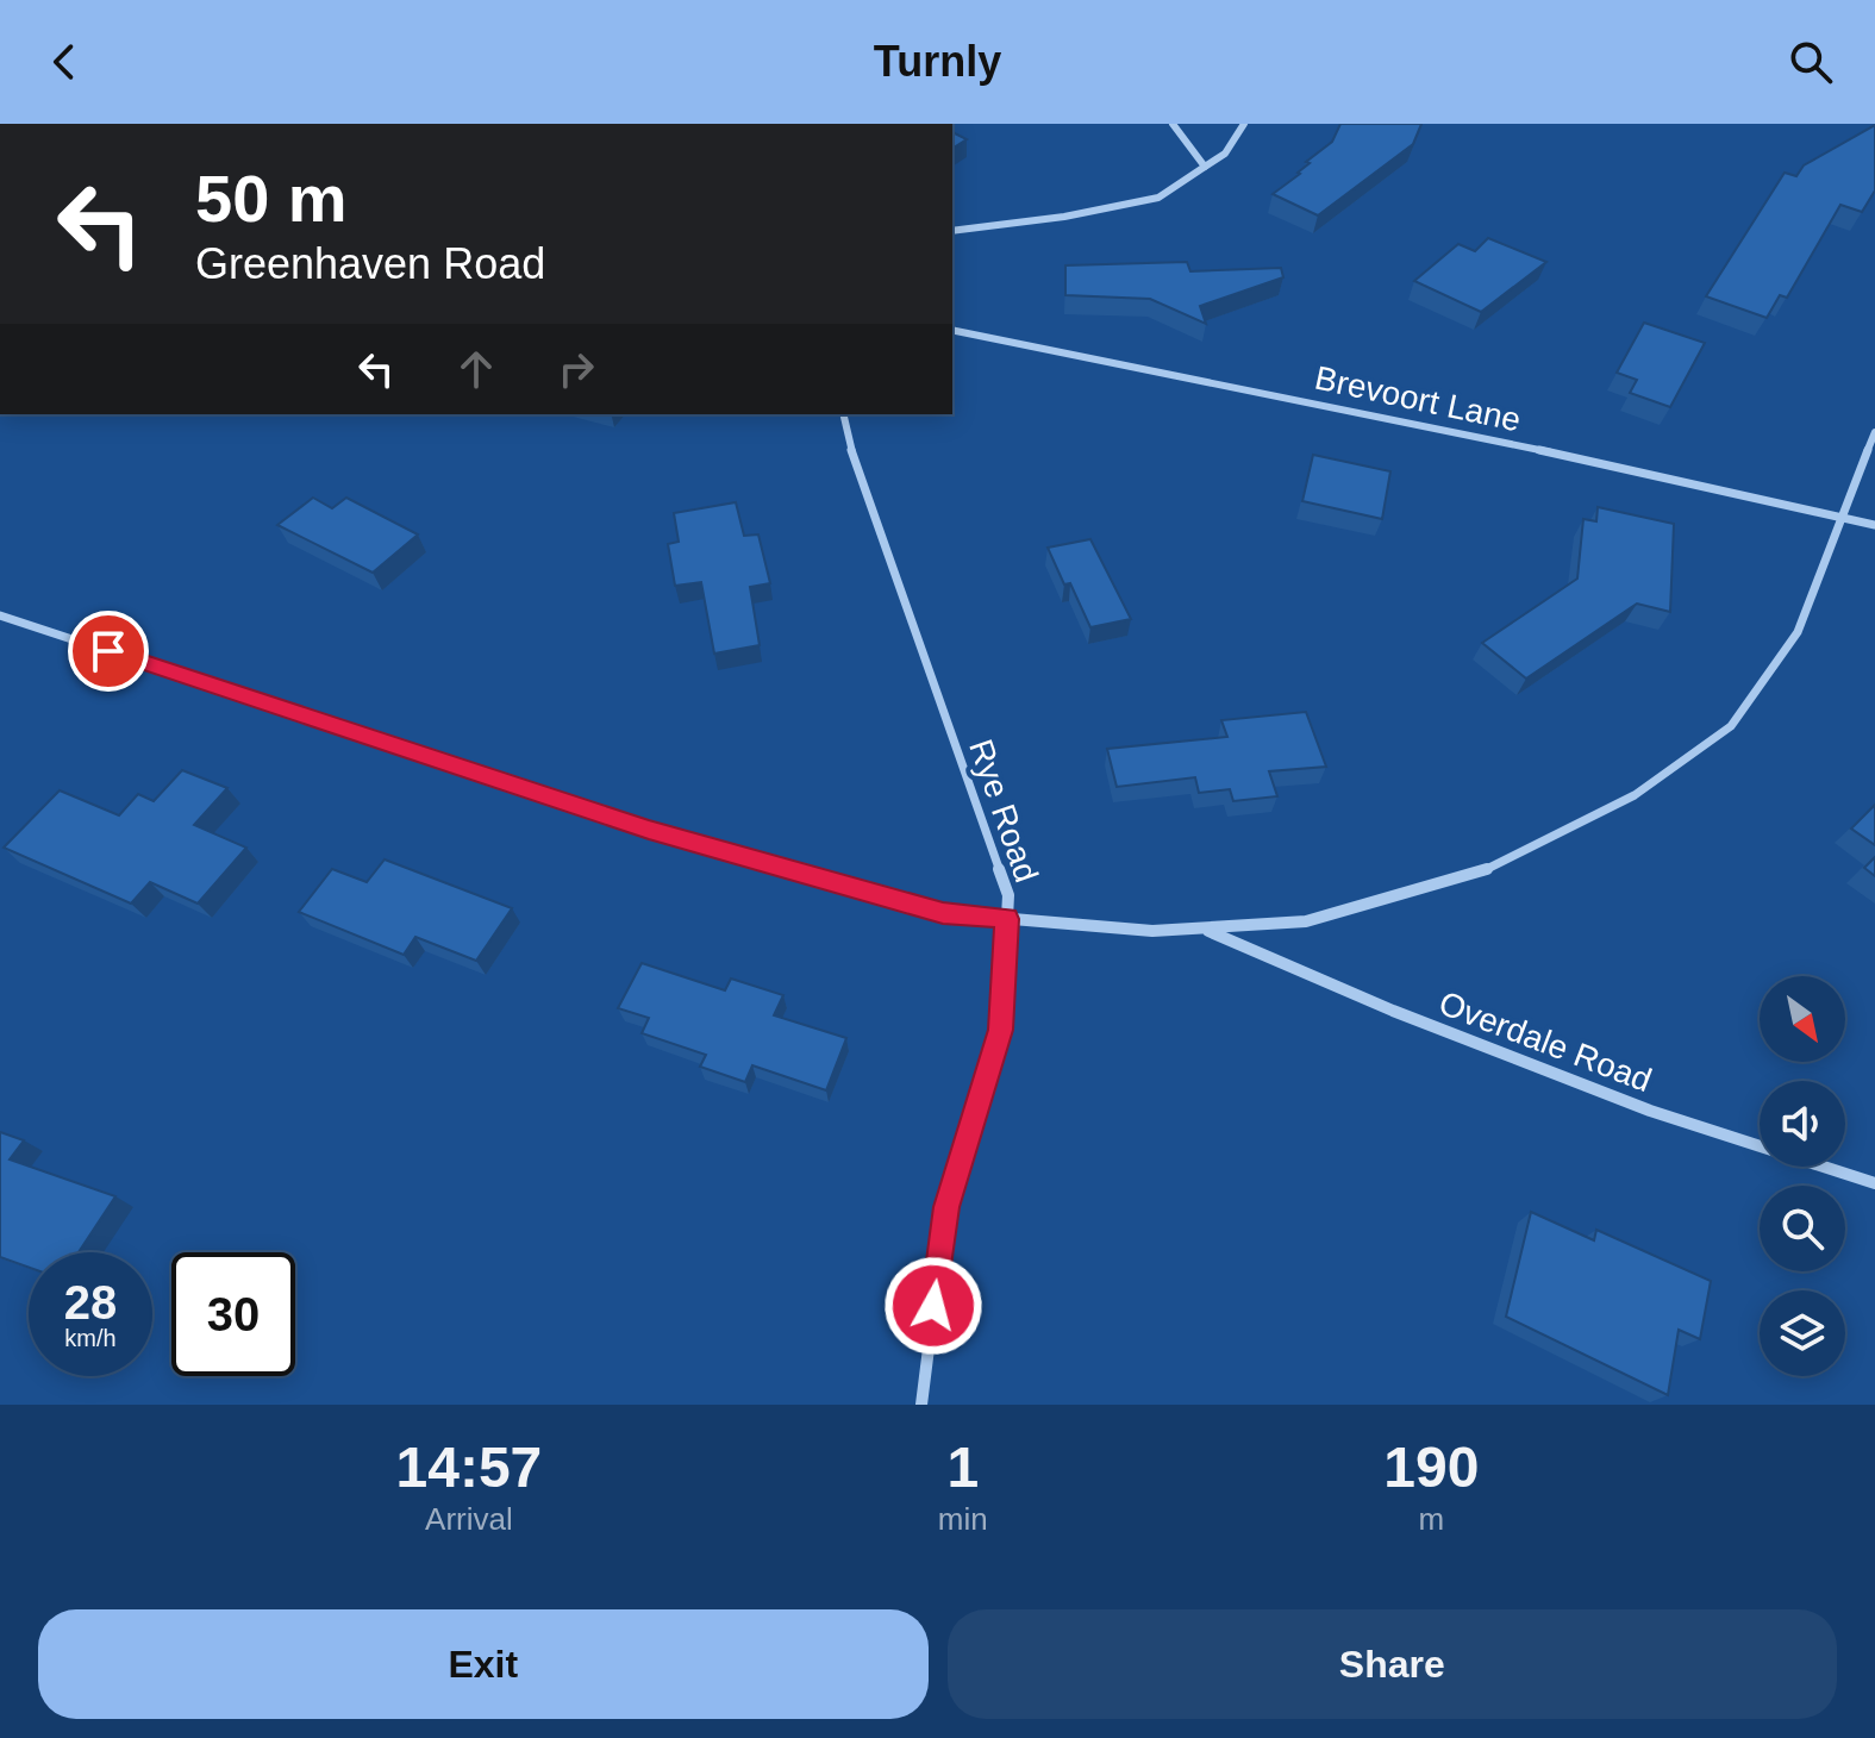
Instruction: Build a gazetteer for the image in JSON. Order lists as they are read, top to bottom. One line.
{"streets":{"street":["Brevoort Lane","Rye Road","Overdale Road"]},"north":"bottom right","page":{"header":"Turnly","turn":["50 m","Greenhaven Road"],"speed":"28 km/h","limit":"30","eta":["14:57","Arrival","1","min","190","m"],"buttons":["Exit","Share"]}}
